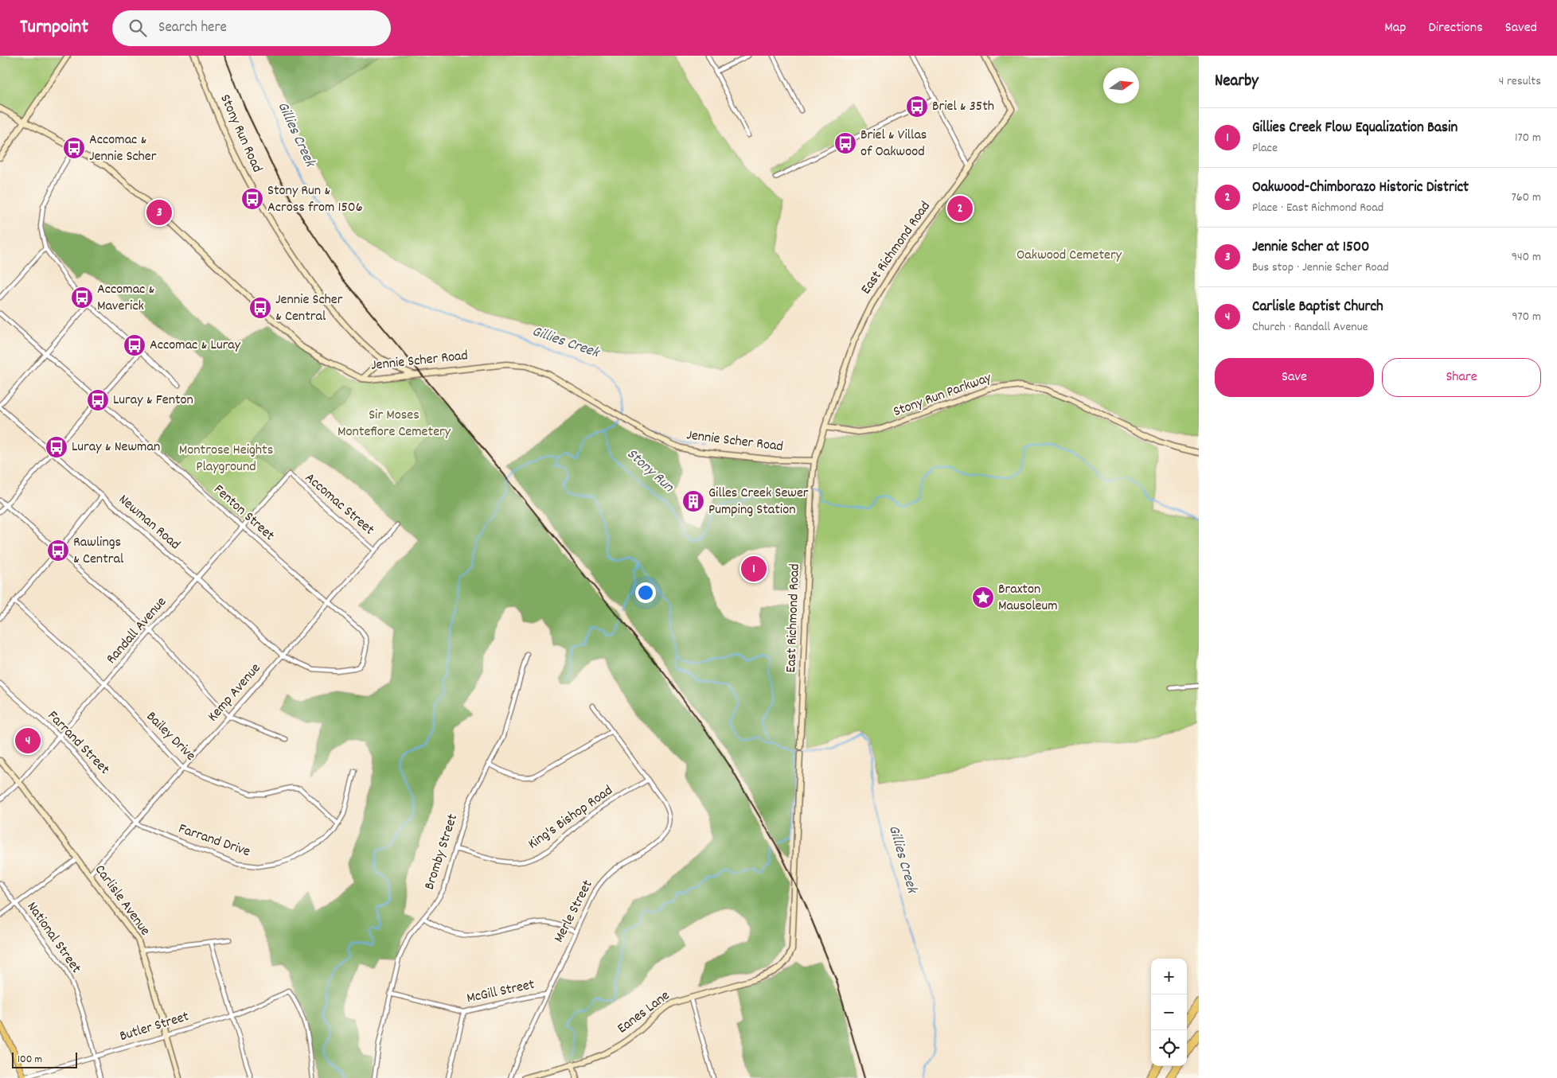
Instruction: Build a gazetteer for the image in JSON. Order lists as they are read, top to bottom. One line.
{"streets":{"street":["Stony Run Road","East Richmond Road","Jennie Scher Road","Stony Run Parkway","Accomac Street","Fenton Street","Newman Road","Randall Avenue","Kemp Avenue","Bailey Drive","Farrand Street","King's Bishop Road","Farrand Drive","Bromby Street","Carlisle Avenue","Merle Street","National Street","McGill Street","Eanes Lane","Butler Street"]},"crossings":[["Stony Run Road","Jennie Scher Road"],["East Richmond Road","Jennie Scher Road"],["East Richmond Road","Stony Run Parkway"],["Accomac Street","Randall Avenue"],["Accomac Street","Kemp Avenue"],["Fenton Street","Newman Road"],["Fenton Street","Randall Avenue"],["Fenton Street","Kemp Avenue"],["Newman Road","Randall Avenue"],["Newman Road","Kemp Avenue"],["Randall Avenue","Bailey Drive"],["Randall Avenue","Farrand Street"],["Randall Avenue","Carlisle Avenue"],["Kemp Avenue","Bailey Drive"],["Kemp Avenue","Farrand Street"],["Kemp Avenue","Farrand Drive"],["Kemp Avenue","Carlisle Avenue"],["Bailey Drive","Farrand Drive"],["Farrand Street","Farrand Drive"],["King's Bishop Road","Bromby Street"],["King's Bishop Road","Merle Street"],["Bromby Street","McGill Street"],["Carlisle Avenue","Butler Street"],["Merle Street","McGill Street"],["National Street","Butler Street"]],"water":["Gillies Creek","Stony Run"],"parks":["Oakwood Cemetery","Sir Moses Montefiore Cemetery","Montrose Heights Playground"],"places":{"bus stop":["Briel & 35th","Briel & Villas of Oakwood","Accomac & Jennie Scher","Stony Run & Across from 1506","Accomac & Maverick","Jennie Scher & Central","Accomac & Luray","Luray & Fenton","Luray & Newman","Rawlings & Central"],"building":["Gilles Creek Sewer Pumping Station"],"place":["Braxton Mausoleum"]},"scale_bar":"100 m","north":"right","page":{"header":"Turnpoint","search":"Search here","nav":["Map","Directions","Saved"],"heading":["Nearby","4 results"],"list":[{"mark":"1","name":"Gillies Creek Flow Equalization Basin","note":"Place","value":"170 m"},{"mark":"2","name":"Oakwood-Chimborazo Historic District","note":"Place · East Richmond Road","value":"760 m"},{"mark":"3","name":"Jennie Scher at 1500","note":"Bus stop · Jennie Scher Road","value":"940 m"},{"mark":"4","name":"Carlisle Baptist Church","note":"Church · Randall Avenue","value":"970 m"}],"pins":["2","3","1","4"],"buttons":["Save","Share"],"map_buttons":["+","−"],"scale":"100 m"}}
